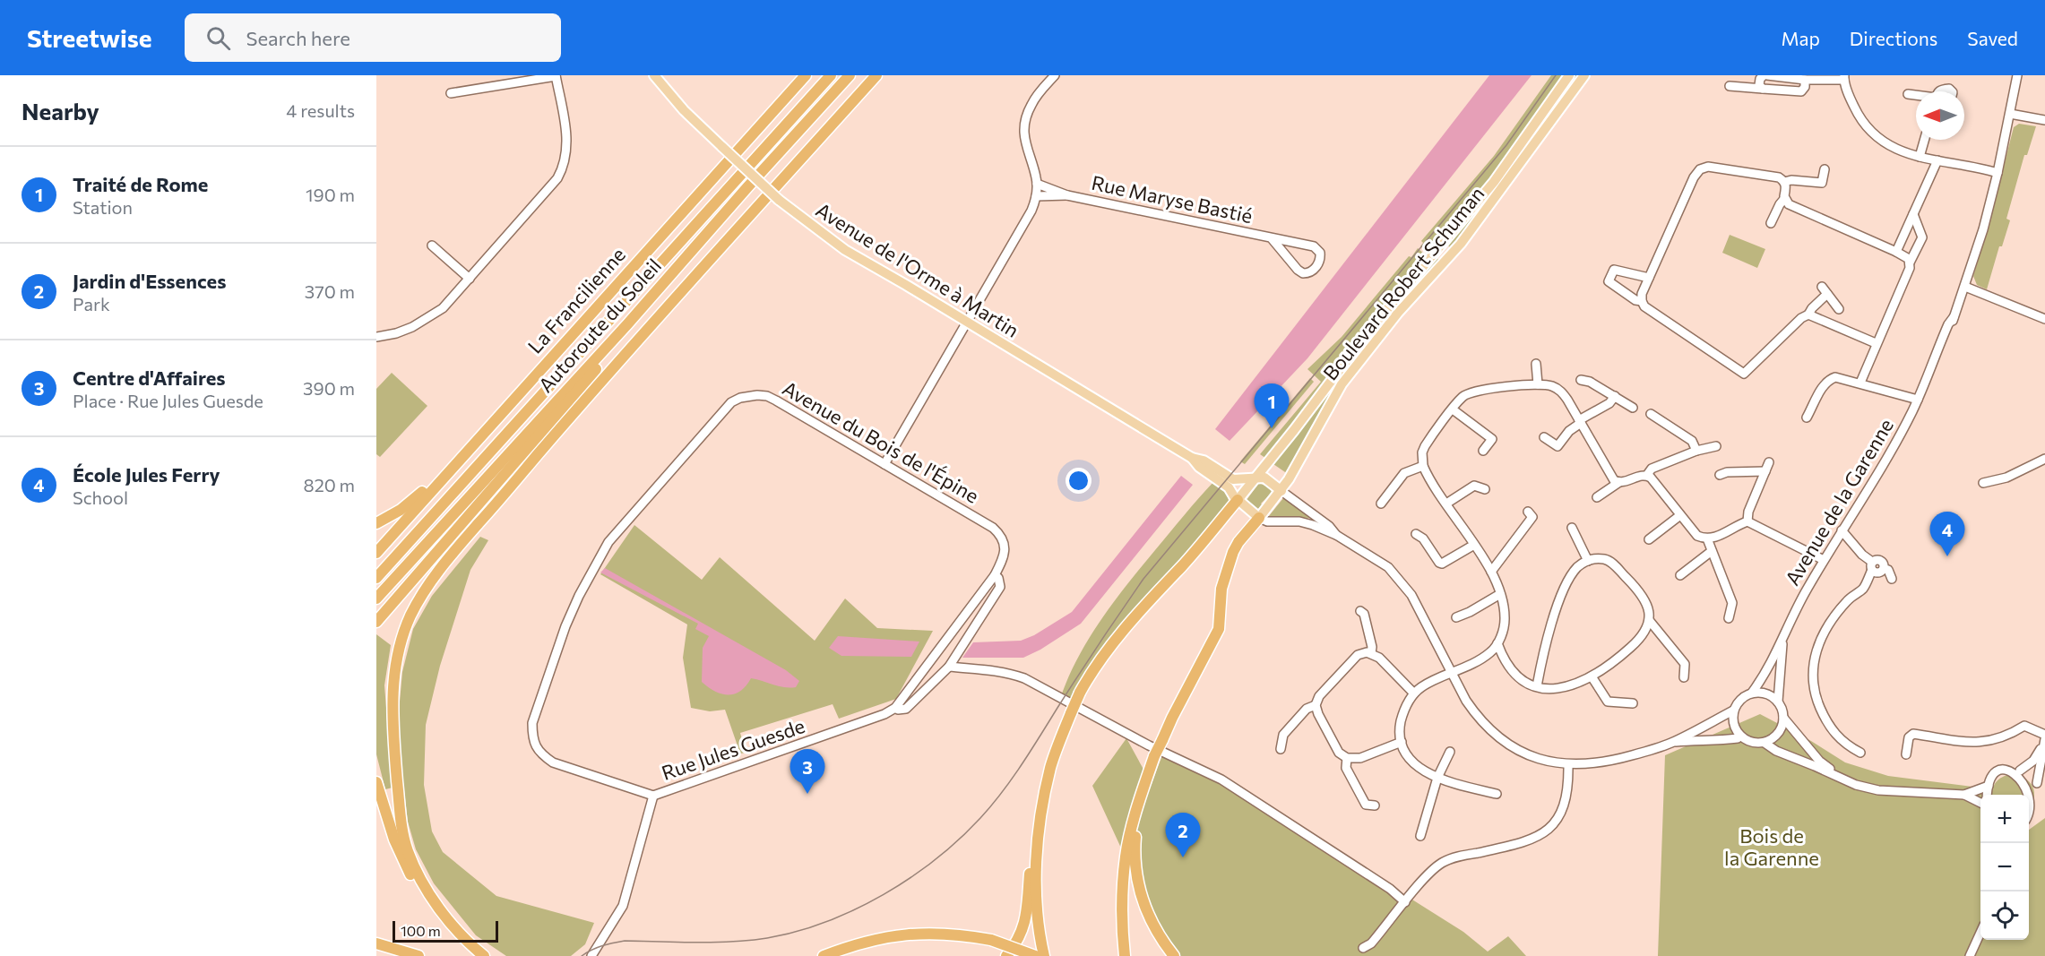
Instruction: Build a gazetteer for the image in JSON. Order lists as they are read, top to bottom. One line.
{"streets":{"highway":["La Francilienne","Autoroute du Soleil"],"main road":["Avenue de l'Orme à Martin","Boulevard Robert Schuman"],"street":["Rue Maryse Bastié","Avenue du Bois de l'Épine","Avenue de la Garenne","Rue Jules Guesde"]},"crossings":[["Avenue de l'Orme à Martin","Boulevard Robert Schuman"],["Avenue du Bois de l'Épine","Rue Jules Guesde"]],"parks":["Bois de la Garenne"],"scale_bar":"100 m","north":"left","page":{"header":"Streetwise","search":"Search here","nav":["Map","Directions","Saved"],"heading":["Nearby","4 results"],"list":[{"mark":"1","name":"Traité de Rome","note":"Station","value":"190 m"},{"mark":"2","name":"Jardin d'Essences","note":"Park","value":"370 m"},{"mark":"3","name":"Centre d'Affaires","note":"Place · Rue Jules Guesde","value":"390 m"},{"mark":"4","name":"École Jules Ferry","note":"School","value":"820 m"}],"pins":["1","4","3","2"],"map_buttons":["+","−"],"scale":"100 m"}}
